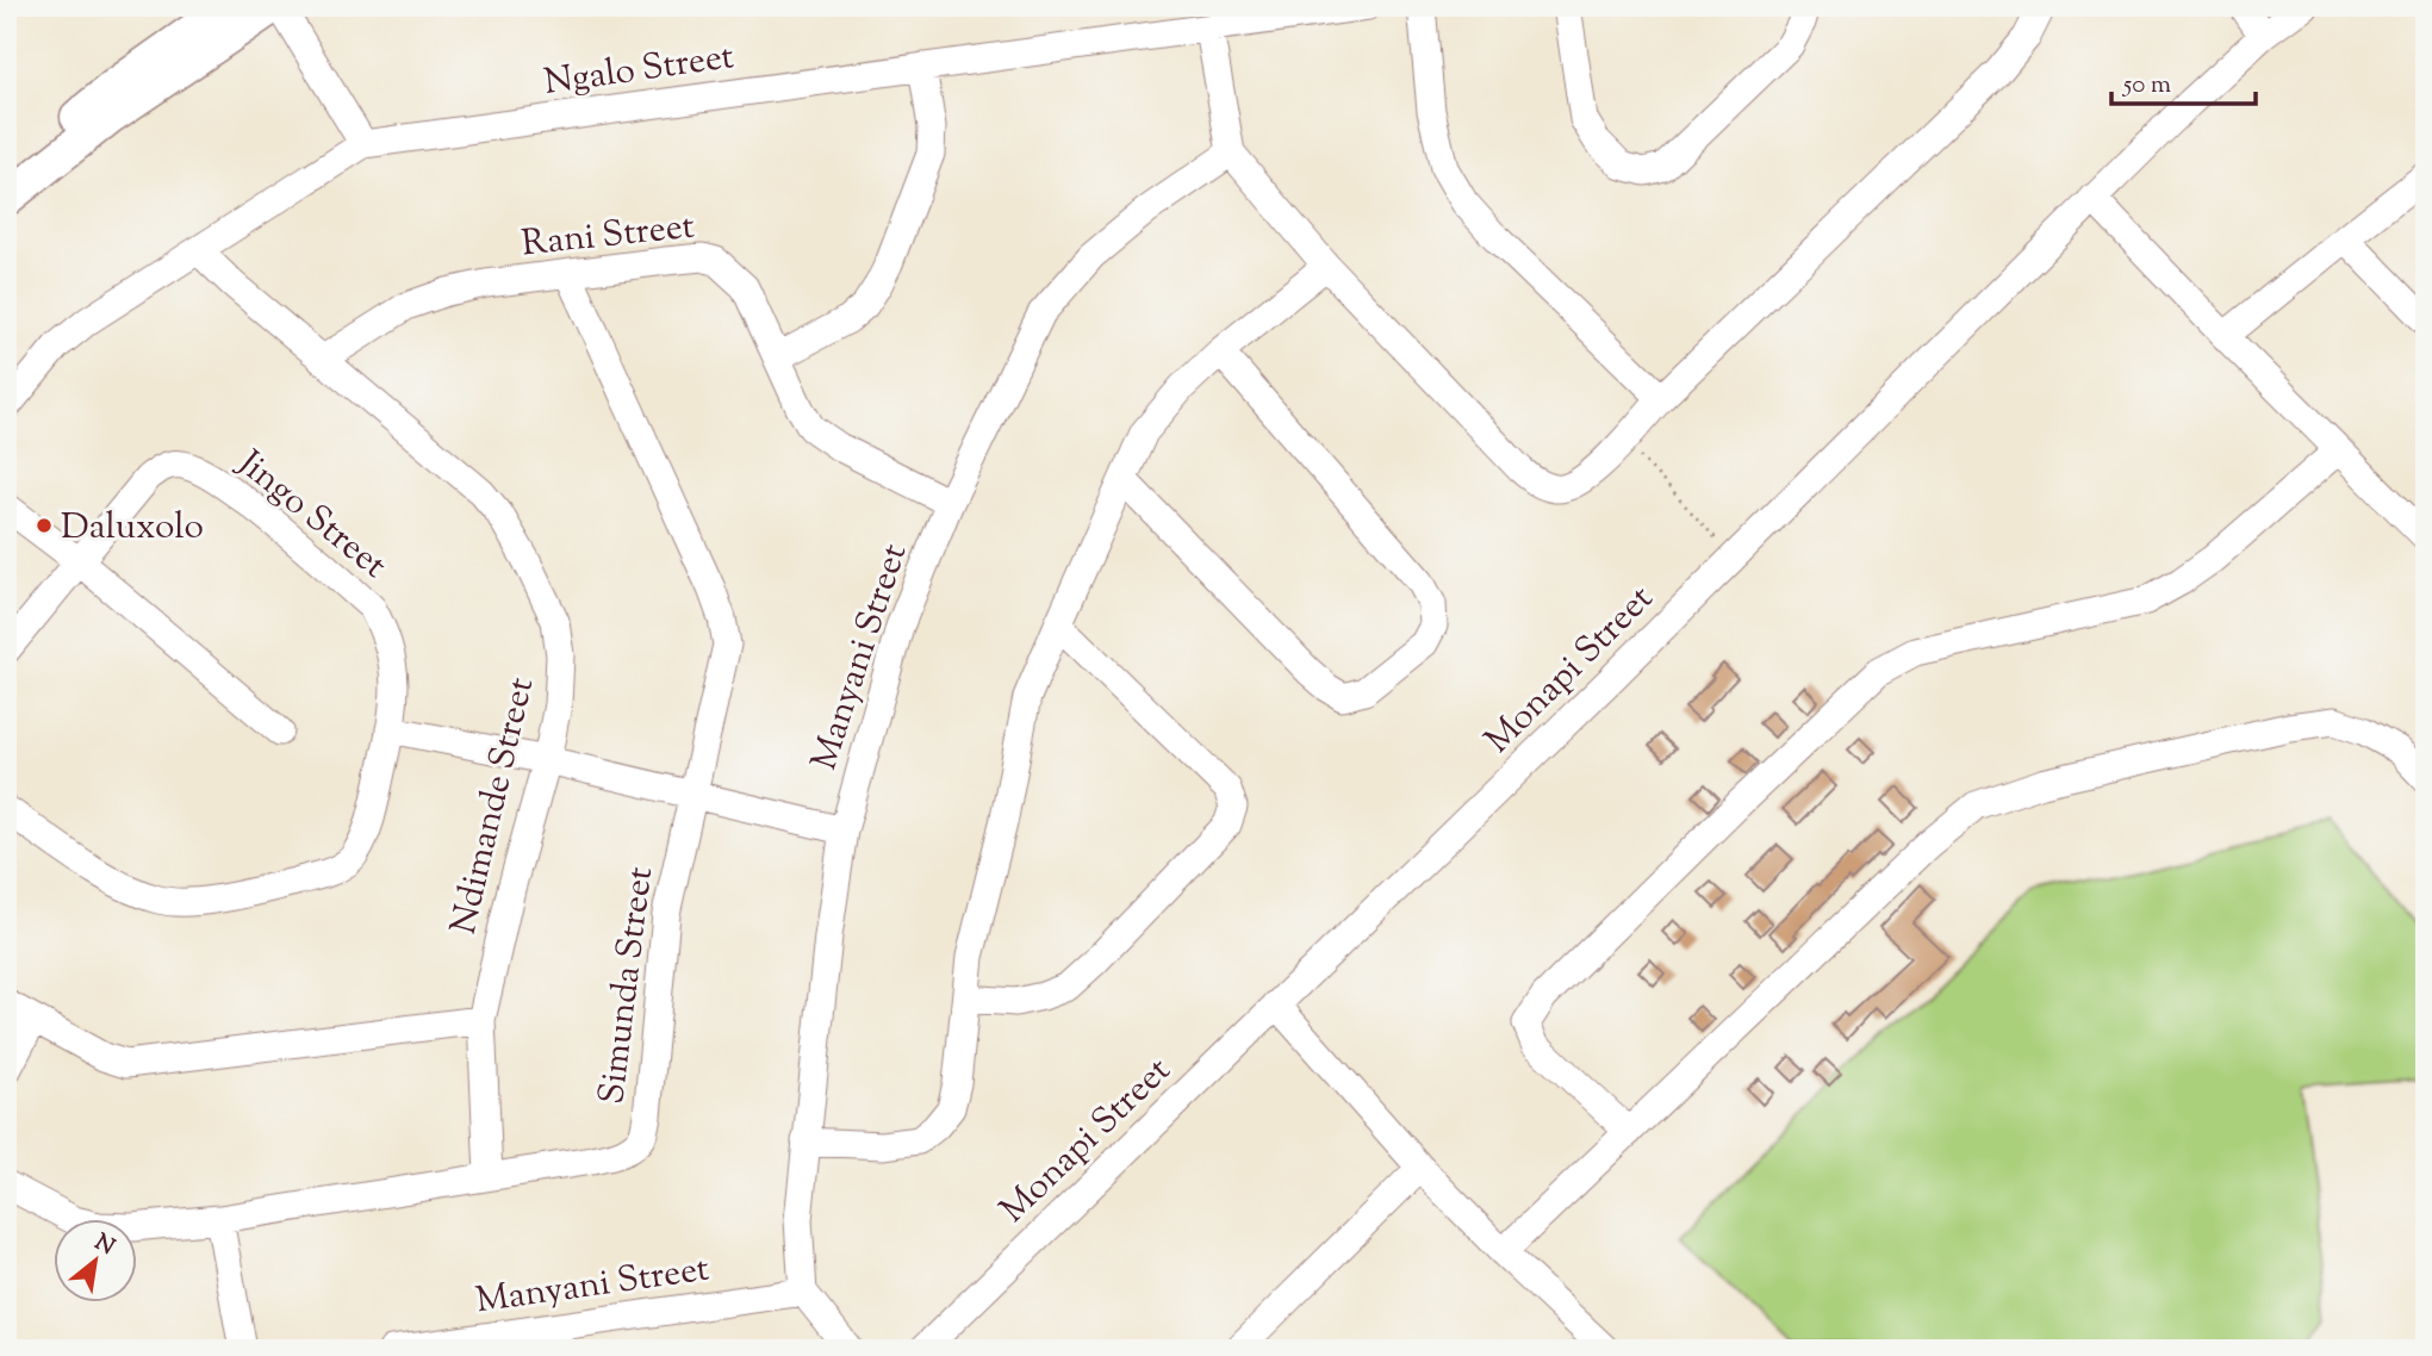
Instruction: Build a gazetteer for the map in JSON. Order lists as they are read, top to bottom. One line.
{"streets":{"street":["Ngalo Street","Rani Street","Jingo Street","Manyani Street","Monapi Street","Ndimande Street","Simunda Street"]},"crossings":[["Ngalo Street","Ndimande Street"],["Rani Street","Manyani Street"],["Rani Street","Ndimande Street"],["Rani Street","Simunda Street"],["Ndimande Street","Simunda Street"]],"places":["Daluxolo"],"scale_bar":"50 m","north":"top right"}
